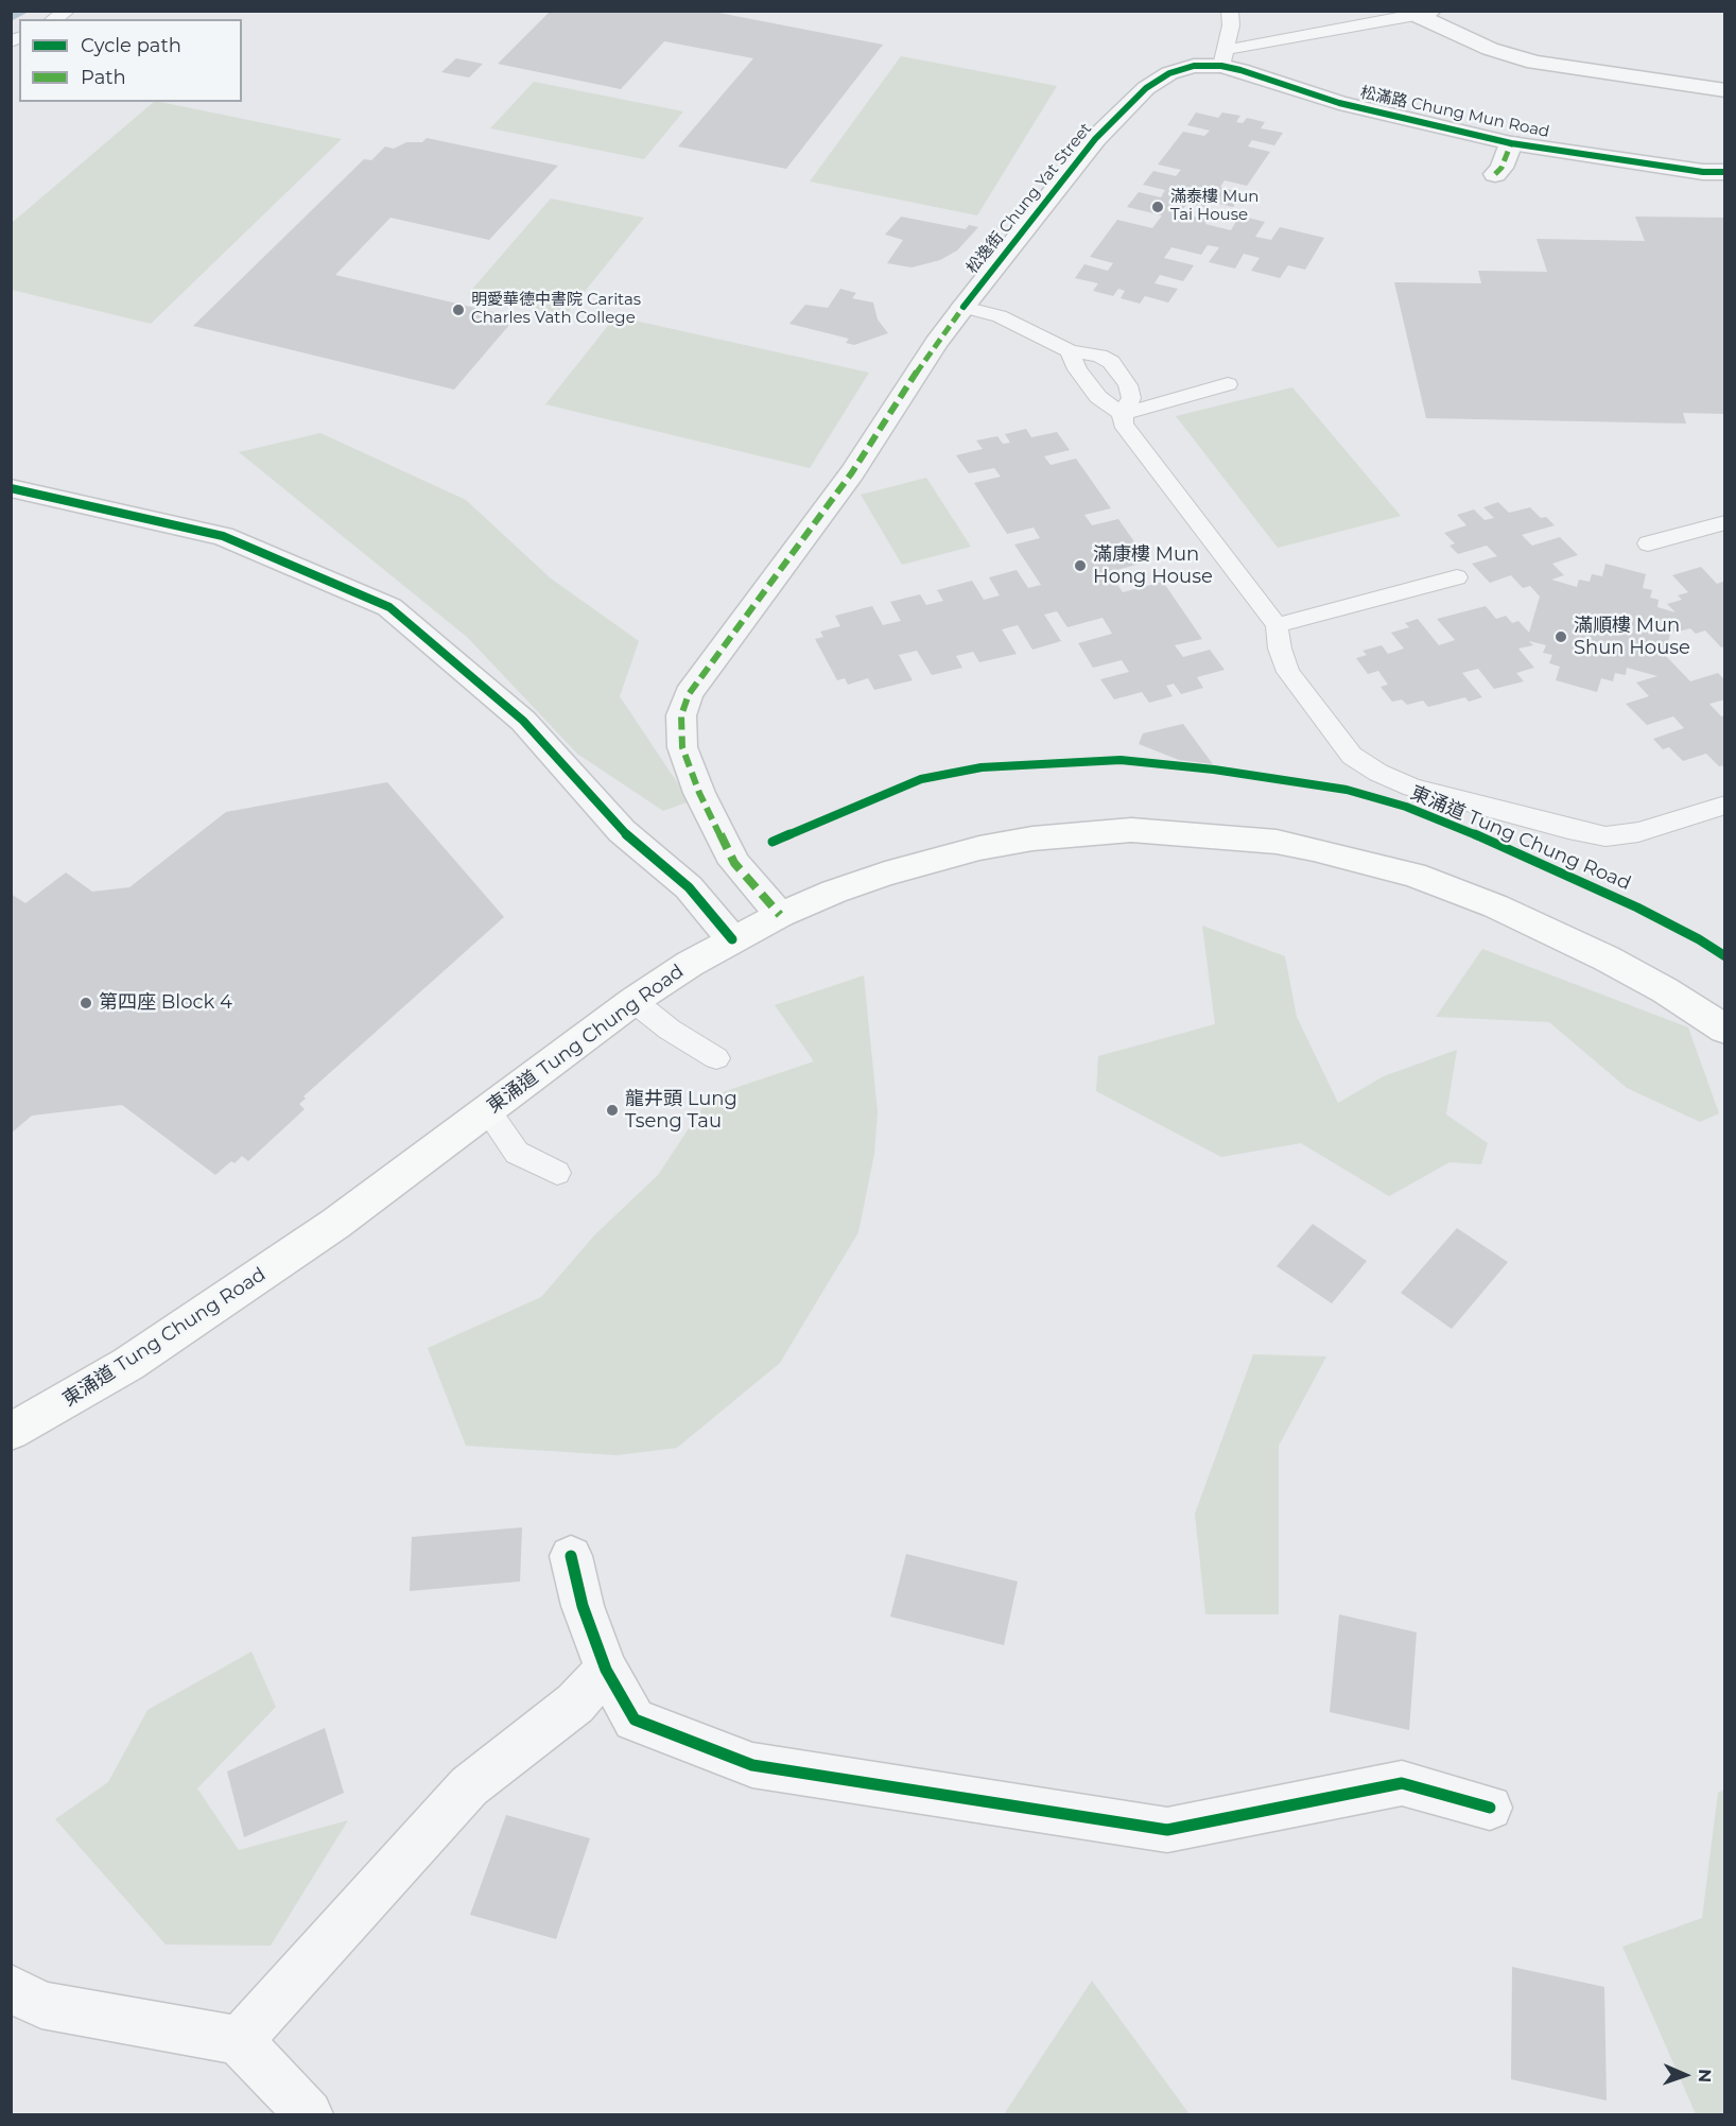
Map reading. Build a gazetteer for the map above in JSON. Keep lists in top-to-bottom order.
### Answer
{
  "streets": {
    "main road": ["東涌道 Tung Chung Road"],
    "street": ["松滿路 Chung Mun Road", "松逸街 Chung Yat Street"]
  },
  "crossings": [
    ["松滿路 Chung Mun Road", "松逸街 Chung Yat Street"],
    ["松逸街 Chung Yat Street", "東涌道 Tung Chung Road"]
  ],
  "places": [
    "滿泰樓 Mun Tai House",
    "明愛華德中書院 Caritas Charles Vath College",
    "滿康樓 Mun Hong House",
    "滿順樓 Mun Shun House",
    "第四座 Block 4",
    "龍井頭 Lung Tseng Tau"
  ],
  "legend": ["Cycle path", "Path"],
  "north": "right"
}
